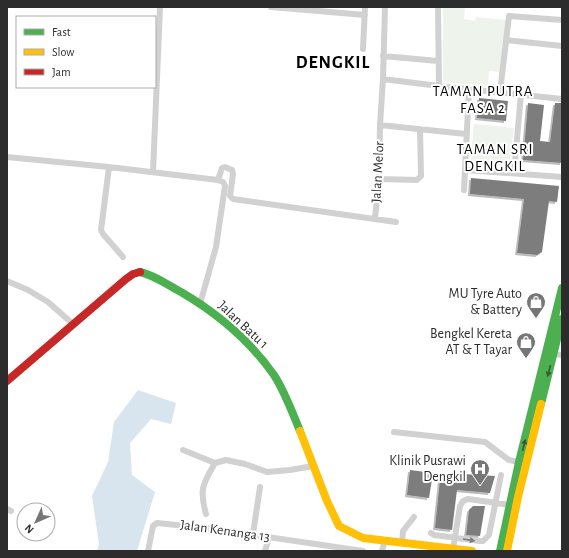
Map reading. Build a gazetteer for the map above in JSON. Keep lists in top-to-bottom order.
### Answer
{
  "streets": {
    "street": ["Jalan Melor", "Jalan Batu 1", "Jalan Kenanga 13"]
  },
  "districts": ["DENGKIL", "TAMAN PUTRA FASA 2", "TAMAN SRI DENGKIL"],
  "places": {
    "shop": ["MU Tyre Auto & Battery", "Bengkel Kereta AT & T Tayar"],
    "hospital": ["Klinik Pusrawi Dengkil"]
  },
  "legend": ["Fast", "Slow", "Jam"],
  "north": "bottom left"
}
